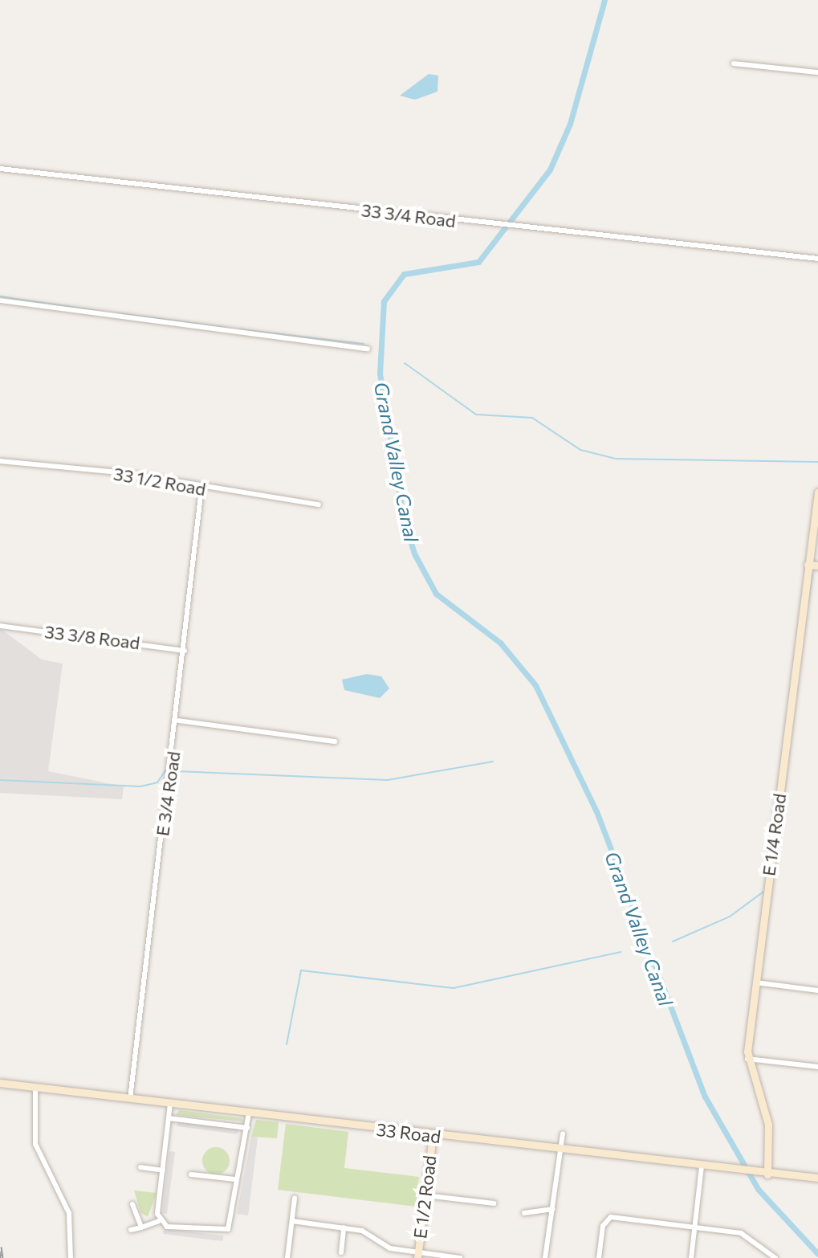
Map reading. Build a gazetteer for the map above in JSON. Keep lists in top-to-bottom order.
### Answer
{
  "streets": {
    "main road": ["E 1/4 Road", "33 Road", "E 1/2 Road"],
    "street": [
      "33 3/4 Road",
      "33 1/2 Road",
      "33 3/8 Road",
      "E 3/4 Road"
    ]
  },
  "crossings": [
    ["33 1/2 Road", "E 3/4 Road"],
    ["33 3/8 Road", "E 3/4 Road"],
    ["E 3/4 Road", "33 Road"],
    ["E 1/4 Road", "33 Road"],
    ["33 Road", "E 1/2 Road"]
  ],
  "water": ["Grand Valley Canal"]
}
